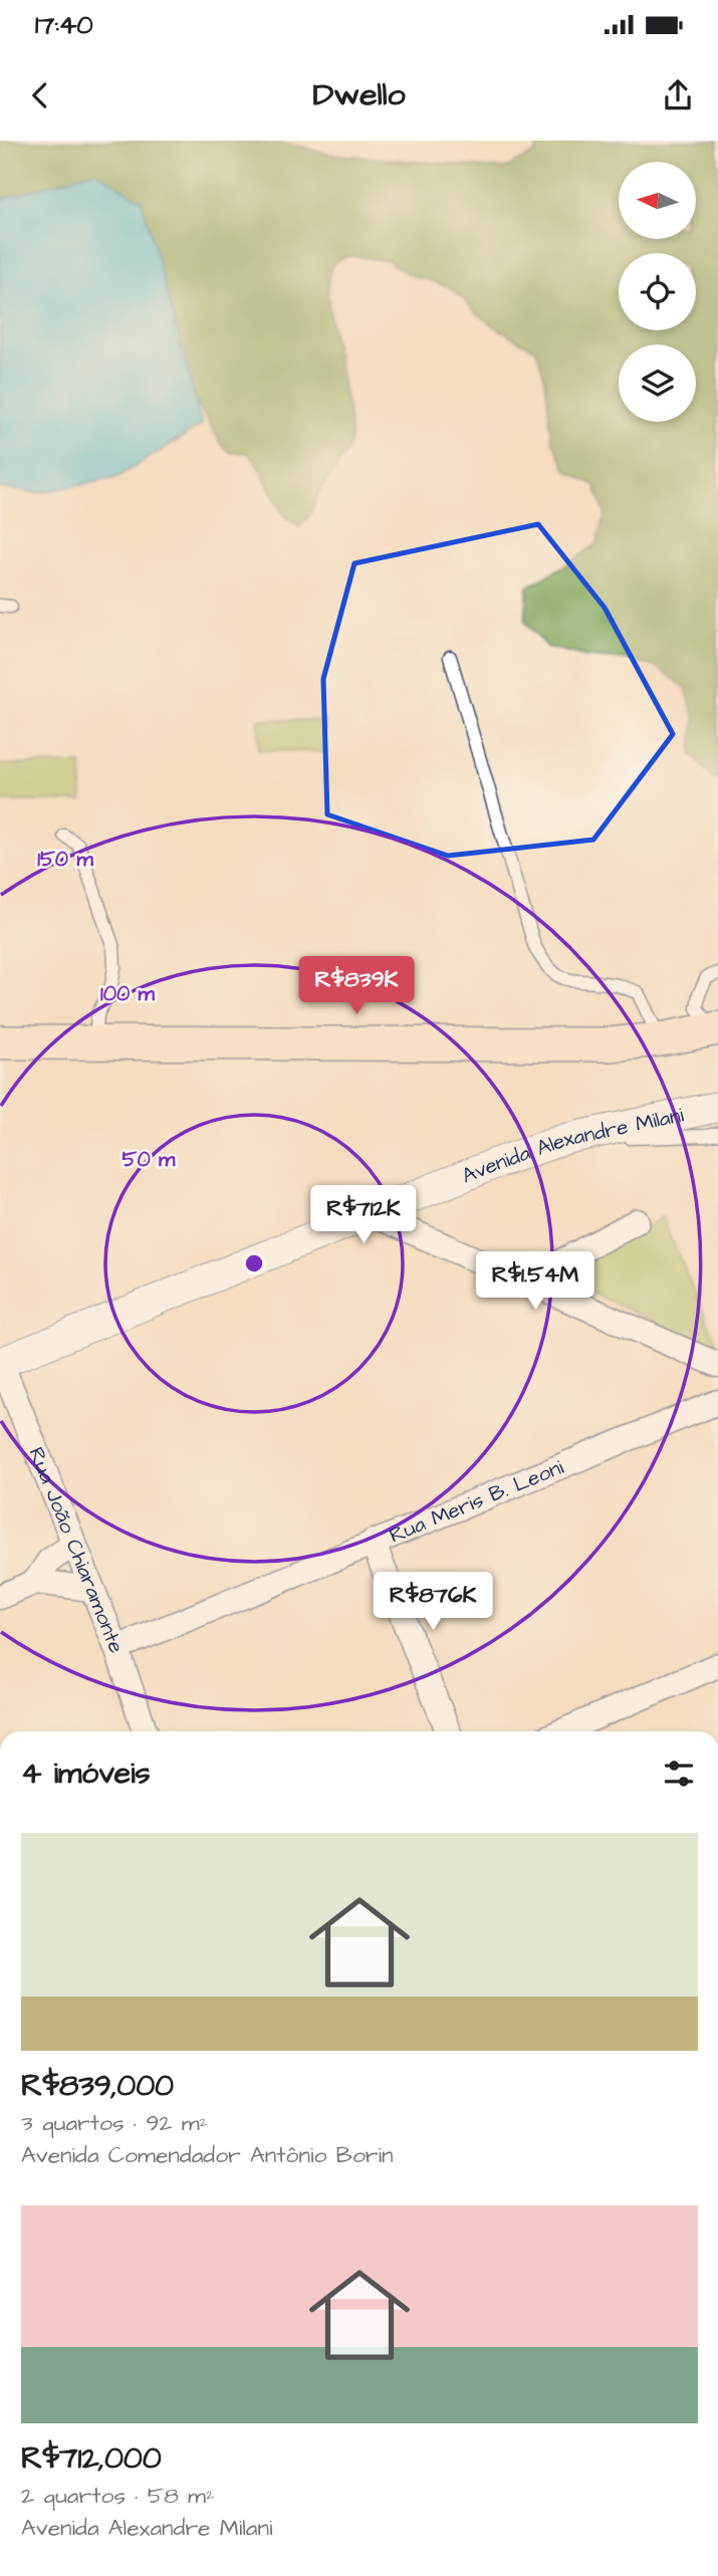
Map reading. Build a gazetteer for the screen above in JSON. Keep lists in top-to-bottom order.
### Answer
{
  "streets": {
    "street": ["Avenida Alexandre Milani", "Rua Meris B. Leoni", "Rua João Chiaramonte"]
  },
  "crossings": [
    ["Avenida Alexandre Milani", "Rua João Chiaramonte"],
    ["Rua Meris B. Leoni", "Rua João Chiaramonte"]
  ],
  "north": "left",
  "page": {
    "status": "17:40",
    "header": "Dwello",
    "price": [
      "R$839K",
      "R$712K",
      "R$1.54M",
      "R$876K"
    ],
    "heading": "4 imóveis",
    "list": [
      {
        "name": "R$839,000",
        "note": "3 quartos · 92 m² · Avenida Comendador Antônio Borin"
      },
      {
        "name": "R$712,000",
        "note": "2 quartos · 58 m² · Avenida Alexandre Milani"
      }
    ]
  },
  "rings": ["150 m", "100 m", "50 m"]
}
